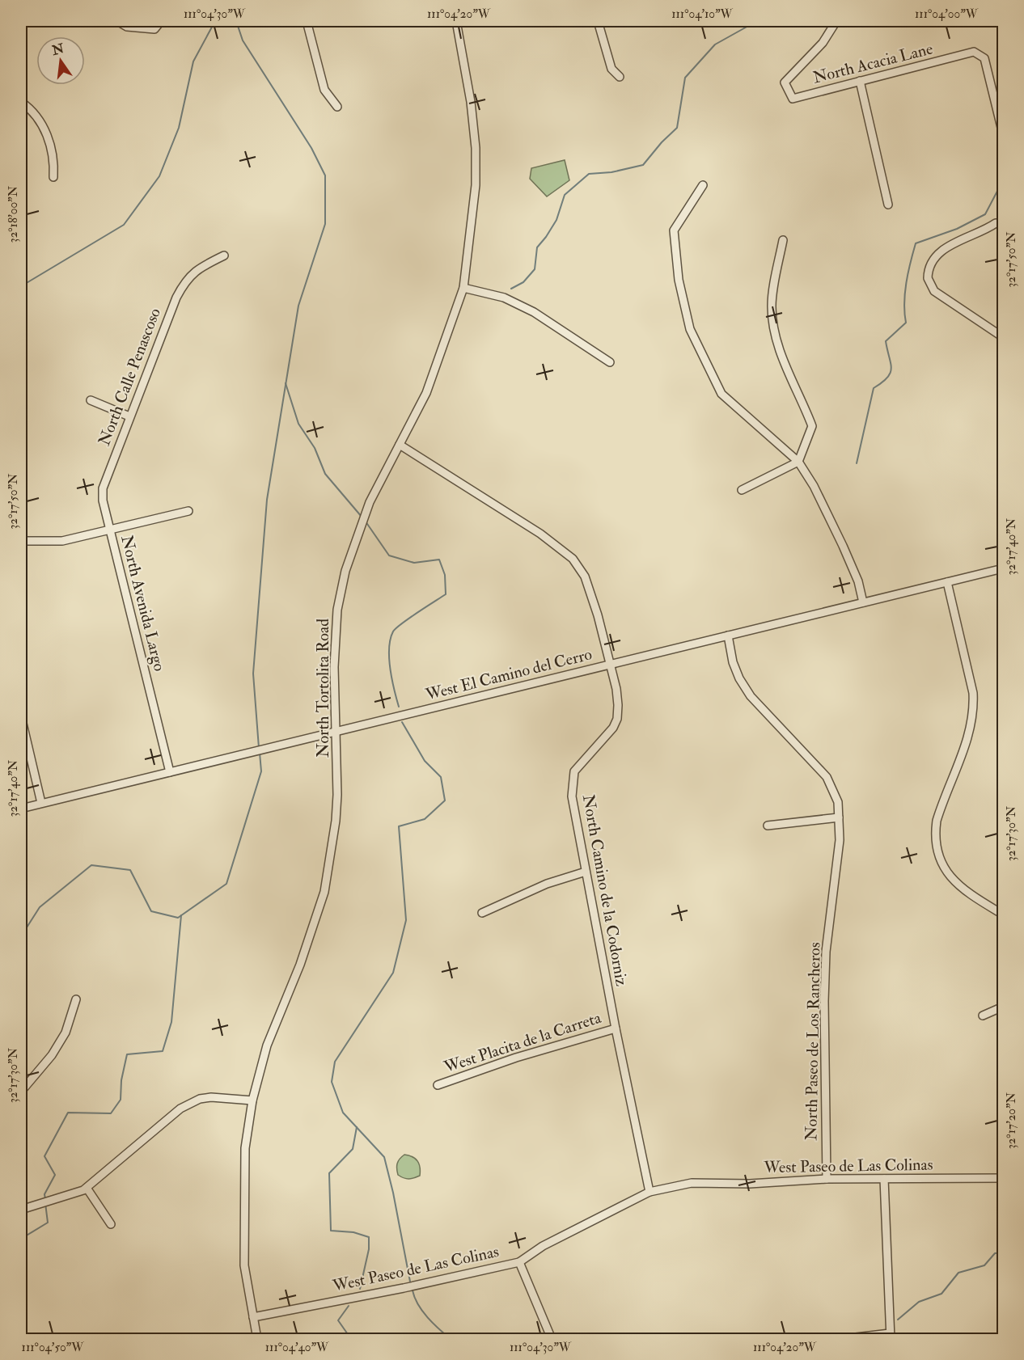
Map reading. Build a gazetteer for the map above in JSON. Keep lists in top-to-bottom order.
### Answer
{
  "streets": {
    "street": [
      "North Acacia Lane",
      "North Calle Penascoso",
      "North Avenida Largo",
      "West El Camino del Cerro",
      "North Tortolita Road",
      "North Camino de la Codorniz",
      "North Paseo de Los Rancheros",
      "West Placita de la Carreta",
      "West Paseo de Las Colinas"
    ]
  },
  "crossings": [
    ["North Calle Penascoso", "North Avenida Largo"],
    ["North Avenida Largo", "West El Camino del Cerro"],
    ["West El Camino del Cerro", "North Tortolita Road"],
    ["West El Camino del Cerro", "North Camino de la Codorniz"],
    ["West El Camino del Cerro", "North Paseo de Los Rancheros"],
    ["North Tortolita Road", "North Camino de la Codorniz"],
    ["North Tortolita Road", "West Paseo de Las Colinas"],
    ["North Camino de la Codorniz", "West Placita de la Carreta"],
    ["North Camino de la Codorniz", "West Paseo de Las Colinas"],
    ["North Paseo de Los Rancheros", "West Paseo de Las Colinas"]
  ],
  "north": "top",
  "coordinates": [
    "111°04'30\"W",
    "111°04'20\"W",
    "111°04'10\"W",
    "111°04'00\"W",
    "32°18'00\"N",
    "32°17'50\"N",
    "32°17'40\"N",
    "32°17'30\"N",
    "32°17'20\"N",
    "111°04'50\"W",
    "111°04'40\"W"
  ]
}
